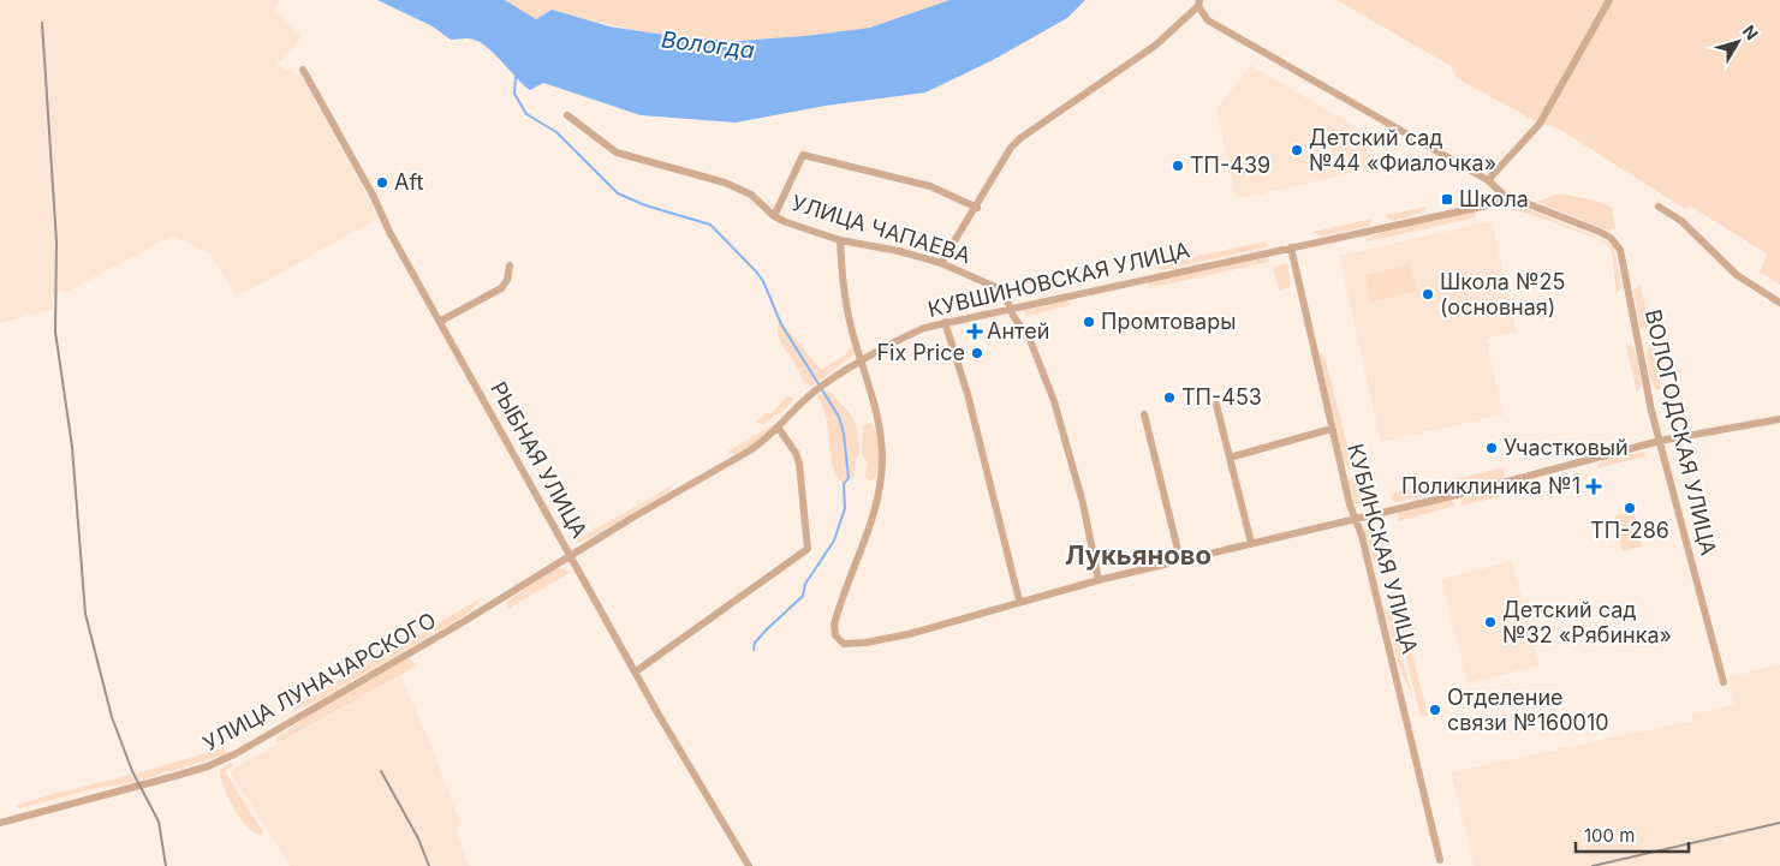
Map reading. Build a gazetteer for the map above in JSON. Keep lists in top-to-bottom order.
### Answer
{
  "streets": {
    "street": [
      "УЛИЦА ЧАПАЕВА",
      "КУВШИНОВСКАЯ УЛИЦА",
      "ВОЛОГОДСКАЯ УЛИЦА",
      "РЫБНАЯ УЛИЦА",
      "КУБИНСКАЯ УЛИЦА",
      "УЛИЦА ЛУНАЧАРСКОГО"
    ]
  },
  "crossings": [
    ["УЛИЦА ЧАПАЕВА", "КУВШИНОВСКАЯ УЛИЦА"],
    ["КУВШИНОВСКАЯ УЛИЦА", "ВОЛОГОДСКАЯ УЛИЦА"],
    ["КУВШИНОВСКАЯ УЛИЦА", "РЫБНАЯ УЛИЦА"],
    ["КУВШИНОВСКАЯ УЛИЦА", "КУБИНСКАЯ УЛИЦА"],
    ["КУВШИНОВСКАЯ УЛИЦА", "УЛИЦА ЛУНАЧАРСКОГО"],
    ["РЫБНАЯ УЛИЦА", "УЛИЦА ЛУНАЧАРСКОГО"]
  ],
  "districts": ["Лукьяново"],
  "water": ["Вологда"],
  "places": {
    "other": [
      "Детский сад №44 «Фиалочка»",
      "ТП-439",
      "Aft",
      "Школа №25 (основная)",
      "Промтовары",
      "Fix Price",
      "ТП-453",
      "Участковый",
      "ТП-286",
      "Детский сад №32 «Рябинка»",
      "Отделение связи №160010"
    ],
    "transit": ["Школа"],
    "health": ["Антей", "Поликлиника №1"]
  },
  "scale_bar": "100 m",
  "north": "top right"
}
